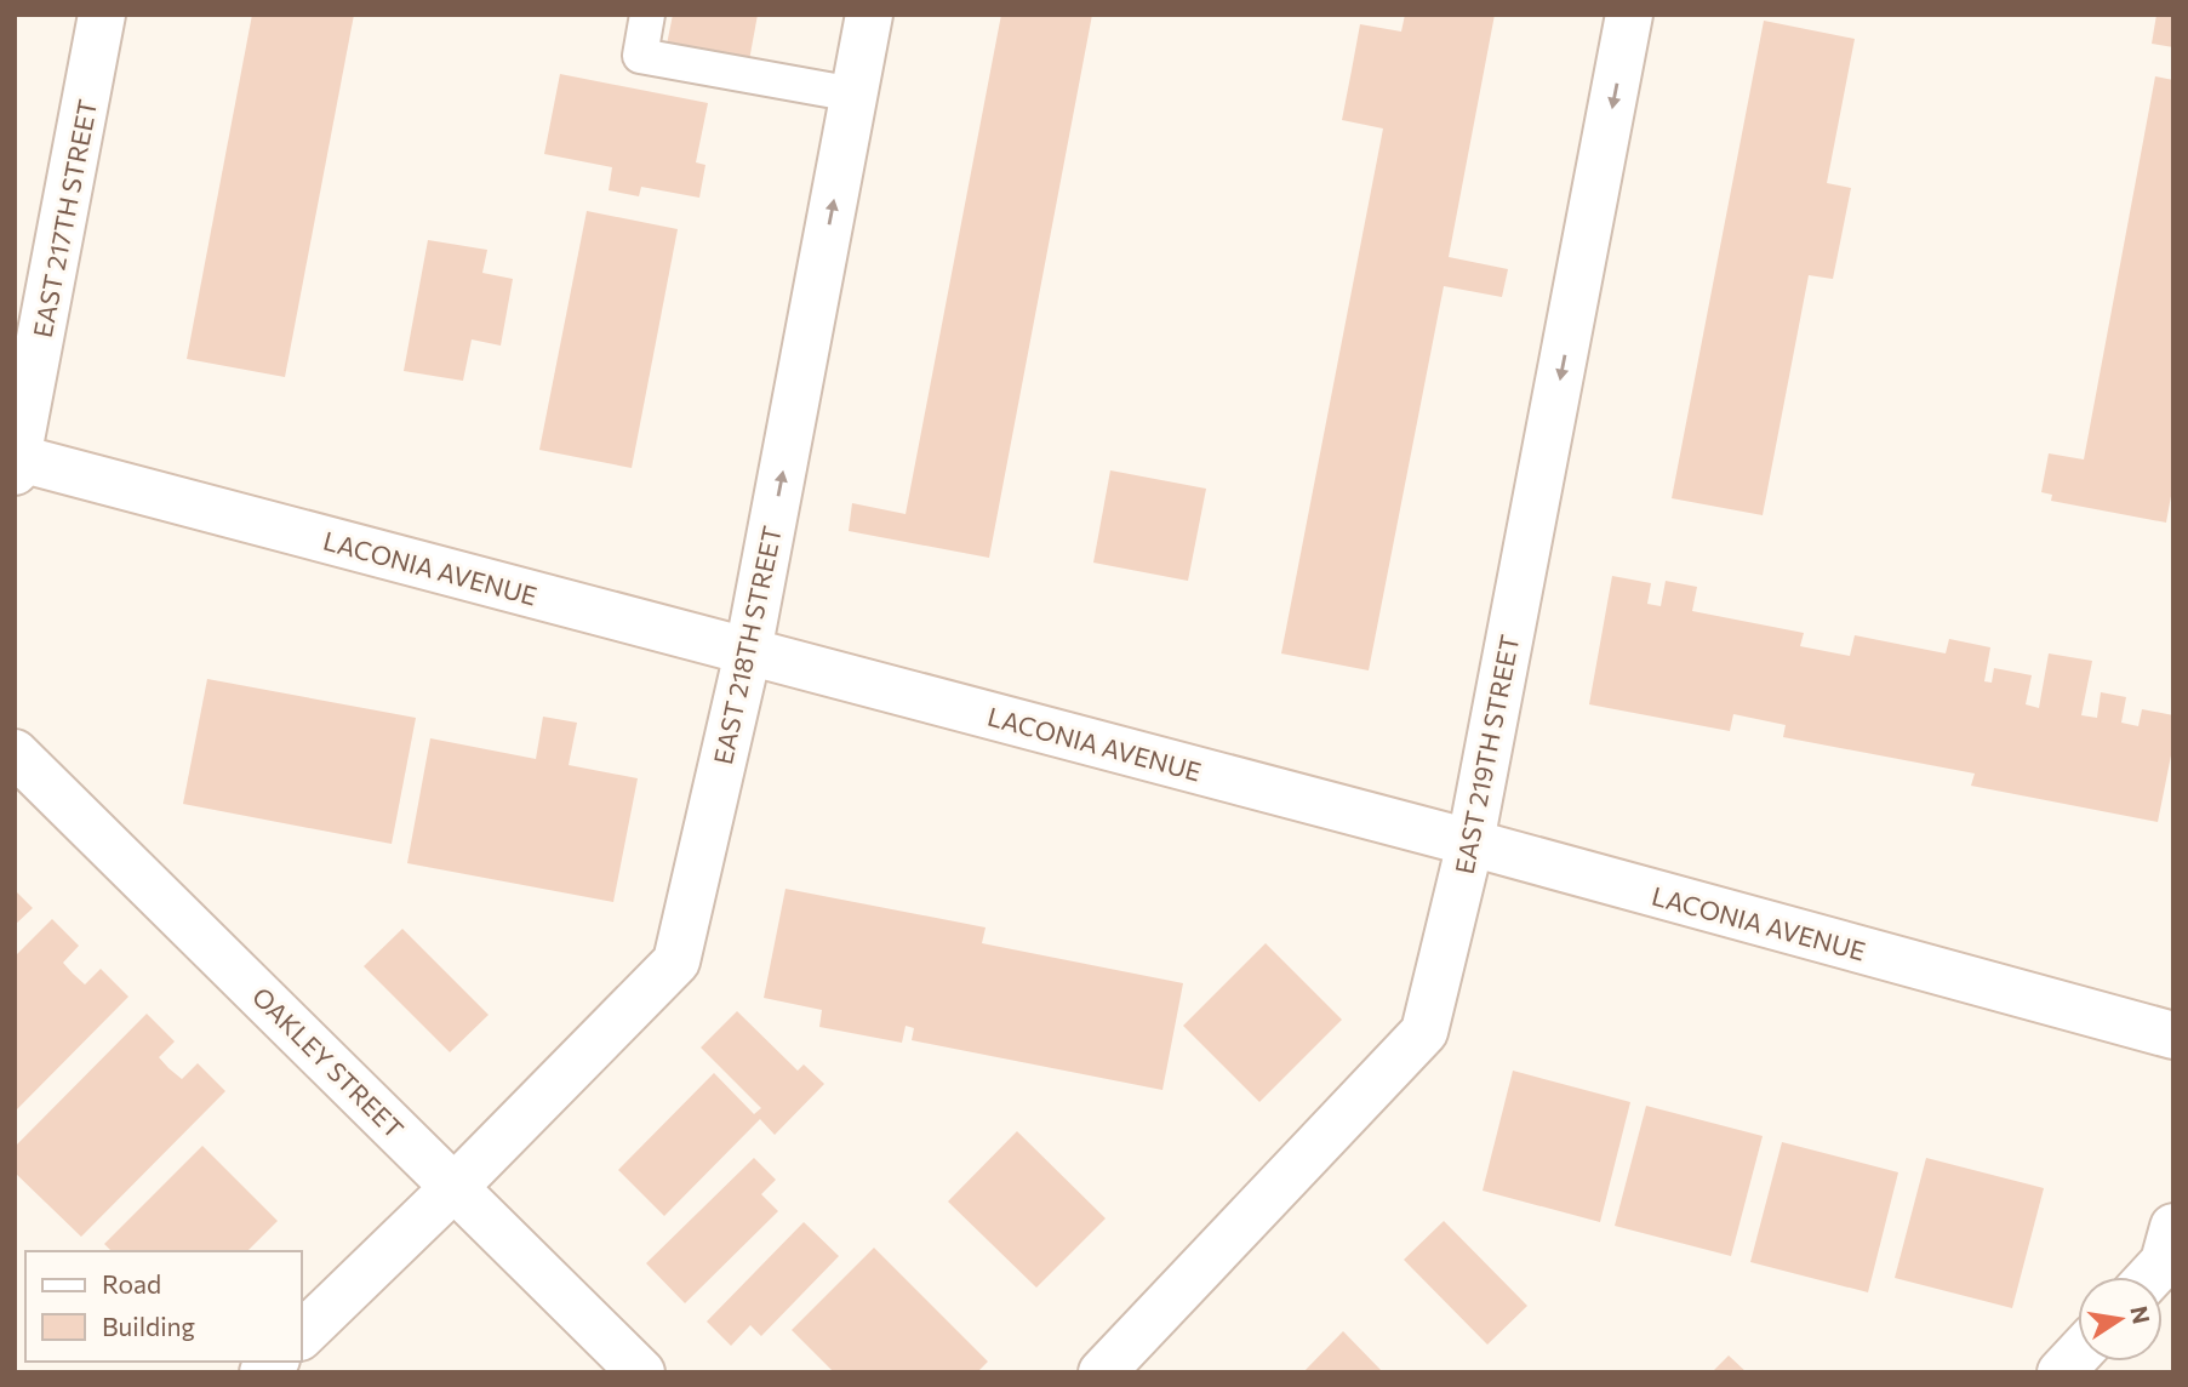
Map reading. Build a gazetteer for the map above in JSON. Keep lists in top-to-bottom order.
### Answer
{
  "streets": {
    "street": [
      "EAST 217TH STREET",
      "LACONIA AVENUE",
      "EAST 218TH STREET",
      "EAST 219TH STREET",
      "OAKLEY STREET"
    ]
  },
  "crossings": [
    ["EAST 217TH STREET", "LACONIA AVENUE"],
    ["LACONIA AVENUE", "EAST 218TH STREET"],
    ["LACONIA AVENUE", "EAST 219TH STREET"],
    ["EAST 218TH STREET", "OAKLEY STREET"]
  ],
  "one_way": ["EAST 218TH STREET", "EAST 219TH STREET"],
  "legend": ["Road", "Building"],
  "north": "right"
}
